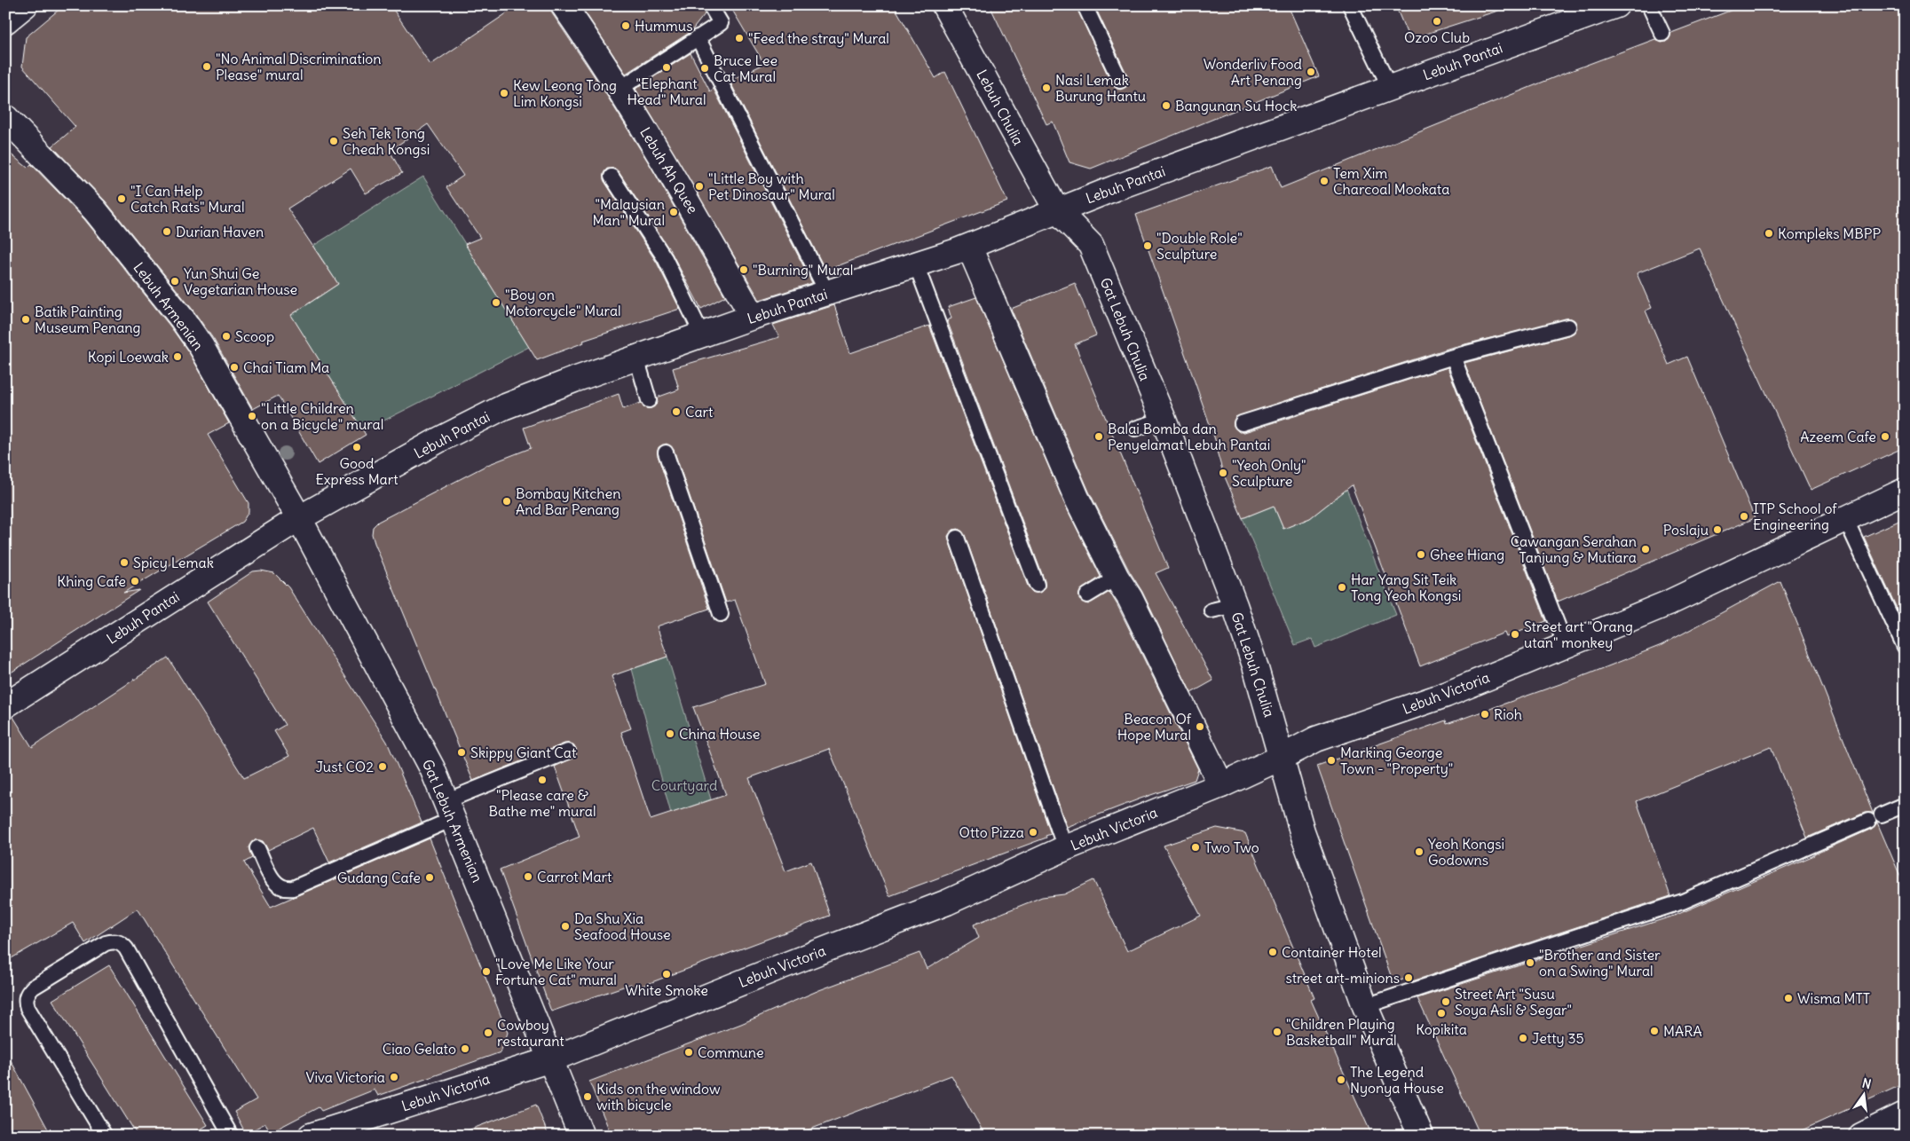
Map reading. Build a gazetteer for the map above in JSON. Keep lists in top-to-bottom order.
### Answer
{
  "streets": {
    "street": [
      "Lebuh Pantai",
      "Lebuh Chulia",
      "Lebuh Ah Quee",
      "Lebuh Armenian",
      "Gat Lebuh Chulia",
      "Lebuh Victoria",
      "Gat Lebuh Armenian"
    ]
  },
  "crossings": [
    ["Lebuh Pantai", "Lebuh Chulia"],
    ["Lebuh Pantai", "Lebuh Ah Quee"],
    ["Lebuh Pantai", "Lebuh Armenian"],
    ["Lebuh Pantai", "Gat Lebuh Chulia"],
    ["Lebuh Pantai", "Gat Lebuh Armenian"],
    ["Lebuh Chulia", "Gat Lebuh Chulia"],
    ["Lebuh Armenian", "Gat Lebuh Armenian"],
    ["Gat Lebuh Chulia", "Lebuh Victoria"],
    ["Lebuh Victoria", "Gat Lebuh Armenian"]
  ],
  "parks": ["Courtyard"],
  "places": [
    "Ozoo Club",
    "Hummus",
    "\"Feed the stray\" Mural",
    "\"No Animal Discrimination Please\" mural",
    "\"Elephant Head\" Mural",
    "Bruce Lee Cat Mural",
    "Wonderliv Food Art Penang",
    "Nasi Lemak Burung Hantu",
    "Kew Leong Tong Lim Kongsi",
    "Bangunan Su Hock",
    "Seh Tek Tong Cheah Kongsi",
    "Tem Xim Charcoal Mookata",
    "\"Little Boy with Pet Dinosaur\" Mural",
    "\"I Can Help Catch Rats\" Mural",
    "\"Malaysian Man\" Mural",
    "Durian Haven",
    "Kompleks MBPP",
    "\"Double Role\" Sculpture",
    "\"Burning\" Mural",
    "Yun Shui Ge Vegetarian House",
    "\"Boy on Motorcycle\" Mural",
    "Batik Painting Museum Penang",
    "Scoop",
    "Kopi Loewak",
    "Chai Tiam Ma",
    "Cart",
    "\"Little Children on a Bicycle\" mural",
    "Balai Bomba dan Penyelamat Lebuh Pantai",
    "Azeem Cafe",
    "Good Express Mart",
    "\"Yeoh Only\" Sculpture",
    "Bombay Kitchen And Bar Penang",
    "ITP School of Engineering",
    "Poslaju",
    "Cawangan Serahan Tanjung & Mutiara",
    "Ghee Hiang",
    "Spicy Lemak",
    "Khing Cafe",
    "Har Yang Sit Teik Tong Yeoh Kongsi",
    "Street art \"Orang utan\" monkey",
    "Rioh",
    "Beacon Of Hope Mural",
    "China House",
    "Skippy Giant Cat",
    "Marking George Town - \"Property\"",
    "Just CO2",
    "\"Please care & Bathe me\" mural",
    "Otto Pizza",
    "Two Two",
    "Yeoh Kongsi Godowns",
    "Carrot Mart",
    "Gudang Cafe",
    "Da Shu Xia Seafood House",
    "Container Hotel",
    "\"Brother and Sister on a Swing\" Mural",
    "\"Love Me Like Your Fortune Cat\" mural",
    "White Smoke",
    "street art-minions",
    "Wisma MTT",
    "Street Art \"Susu Soya Asli & Segar\"",
    "Kopikita",
    "MARA",
    "\"Children Playing Basketball\" Mural",
    "Cowboy restaurant",
    "Jetty 35",
    "Ciao Gelato",
    "Commune",
    "Viva Victoria",
    "The Legend Nyonya House",
    "Kids on the window with bicycle"
  ],
  "north": "top"
}
